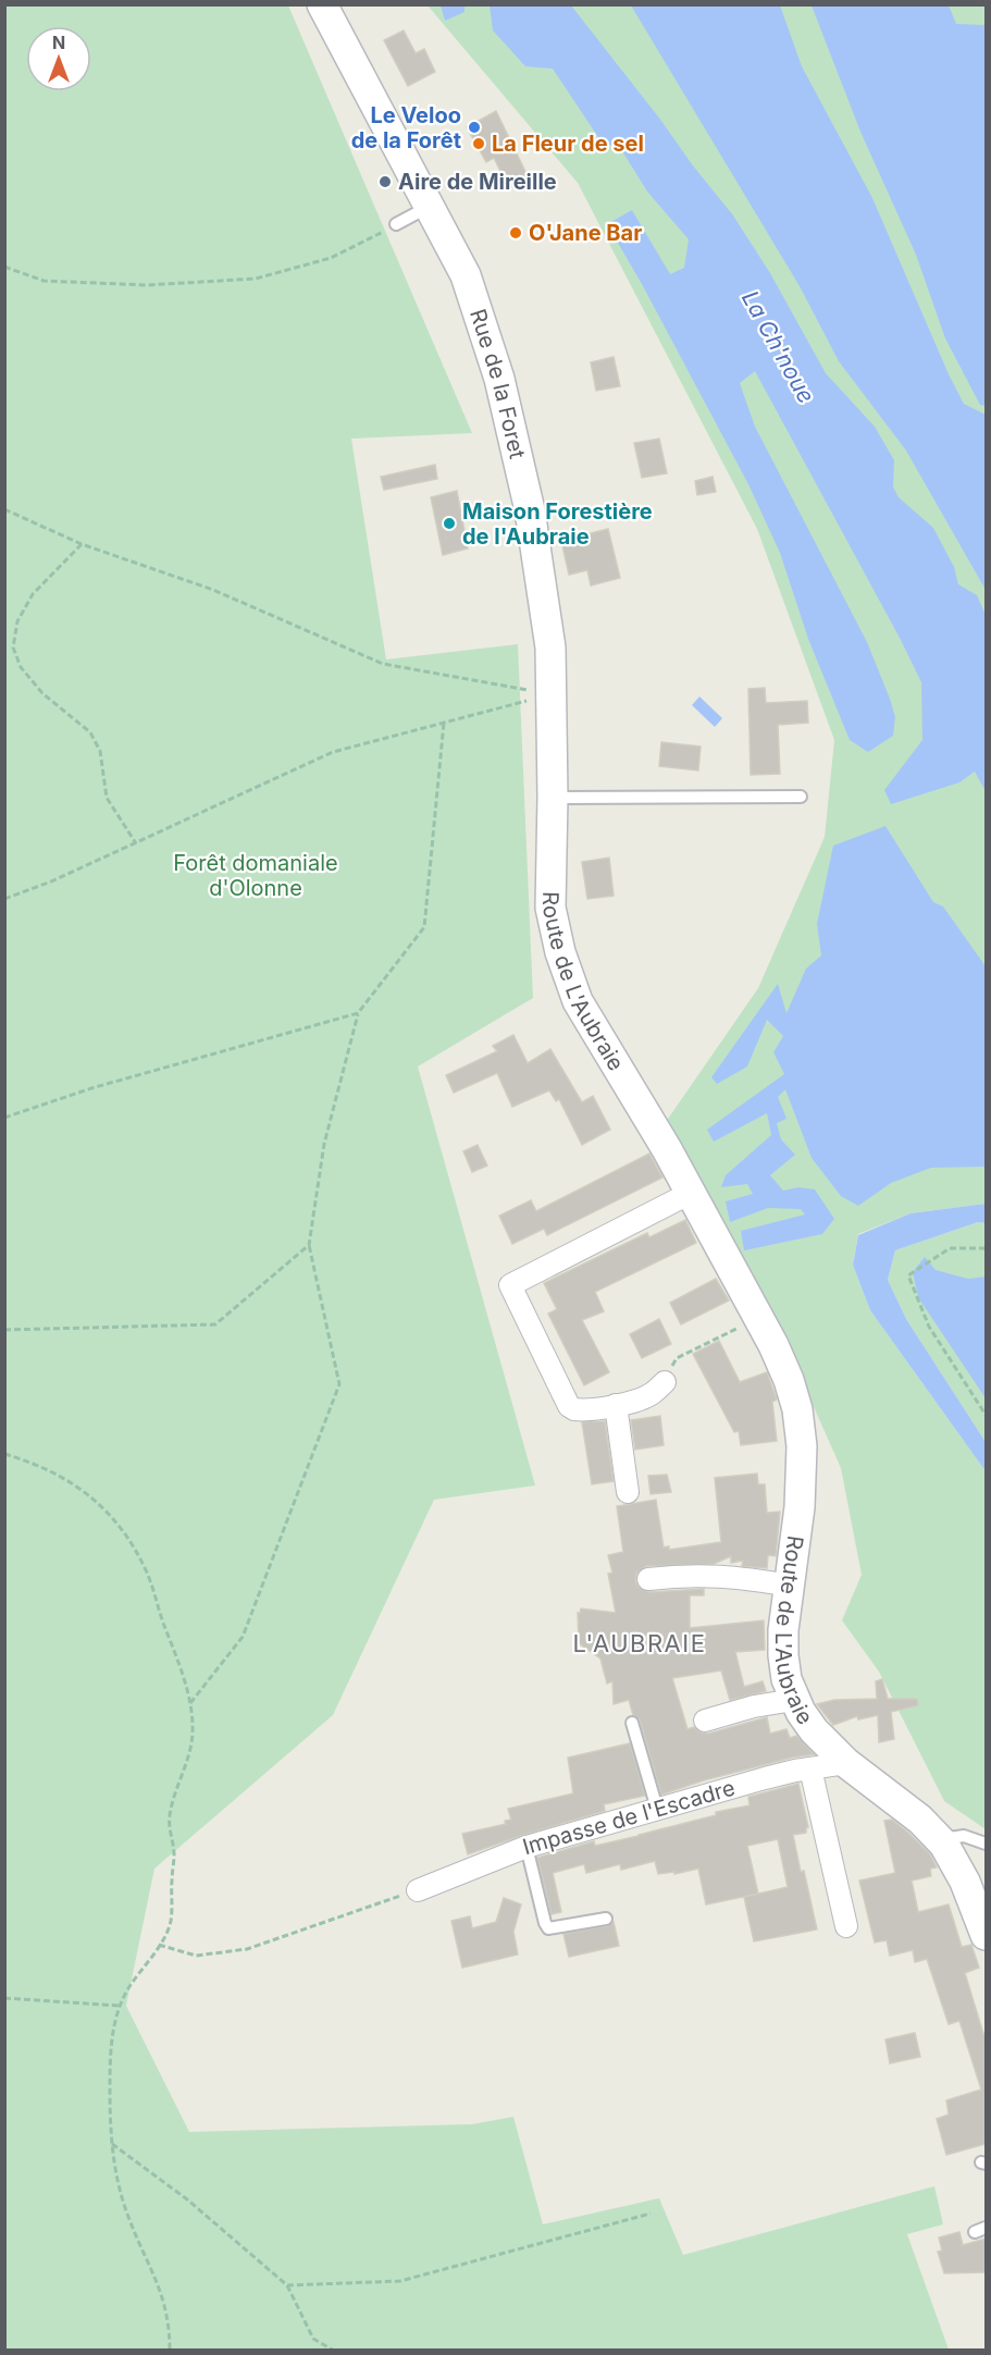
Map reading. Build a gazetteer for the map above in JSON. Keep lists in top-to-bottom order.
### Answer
{
  "streets": {
    "street": ["Rue de la Foret", "Route de L'Aubraie", "Impasse de l'Escadre"]
  },
  "crossings": [
    ["Rue de la Foret", "Route de L'Aubraie"],
    ["Route de L'Aubraie", "Impasse de l'Escadre"]
  ],
  "districts": ["L'AUBRAIE"],
  "water": ["La Ch'noue"],
  "parks": ["Forêt domaniale d'Olonne"],
  "places": [
    "Le Veloo de la Forêt",
    "La Fleur de sel",
    "Aire de Mireille",
    "O'Jane Bar",
    "Maison Forestière de l'Aubraie"
  ],
  "north": "top"
}
